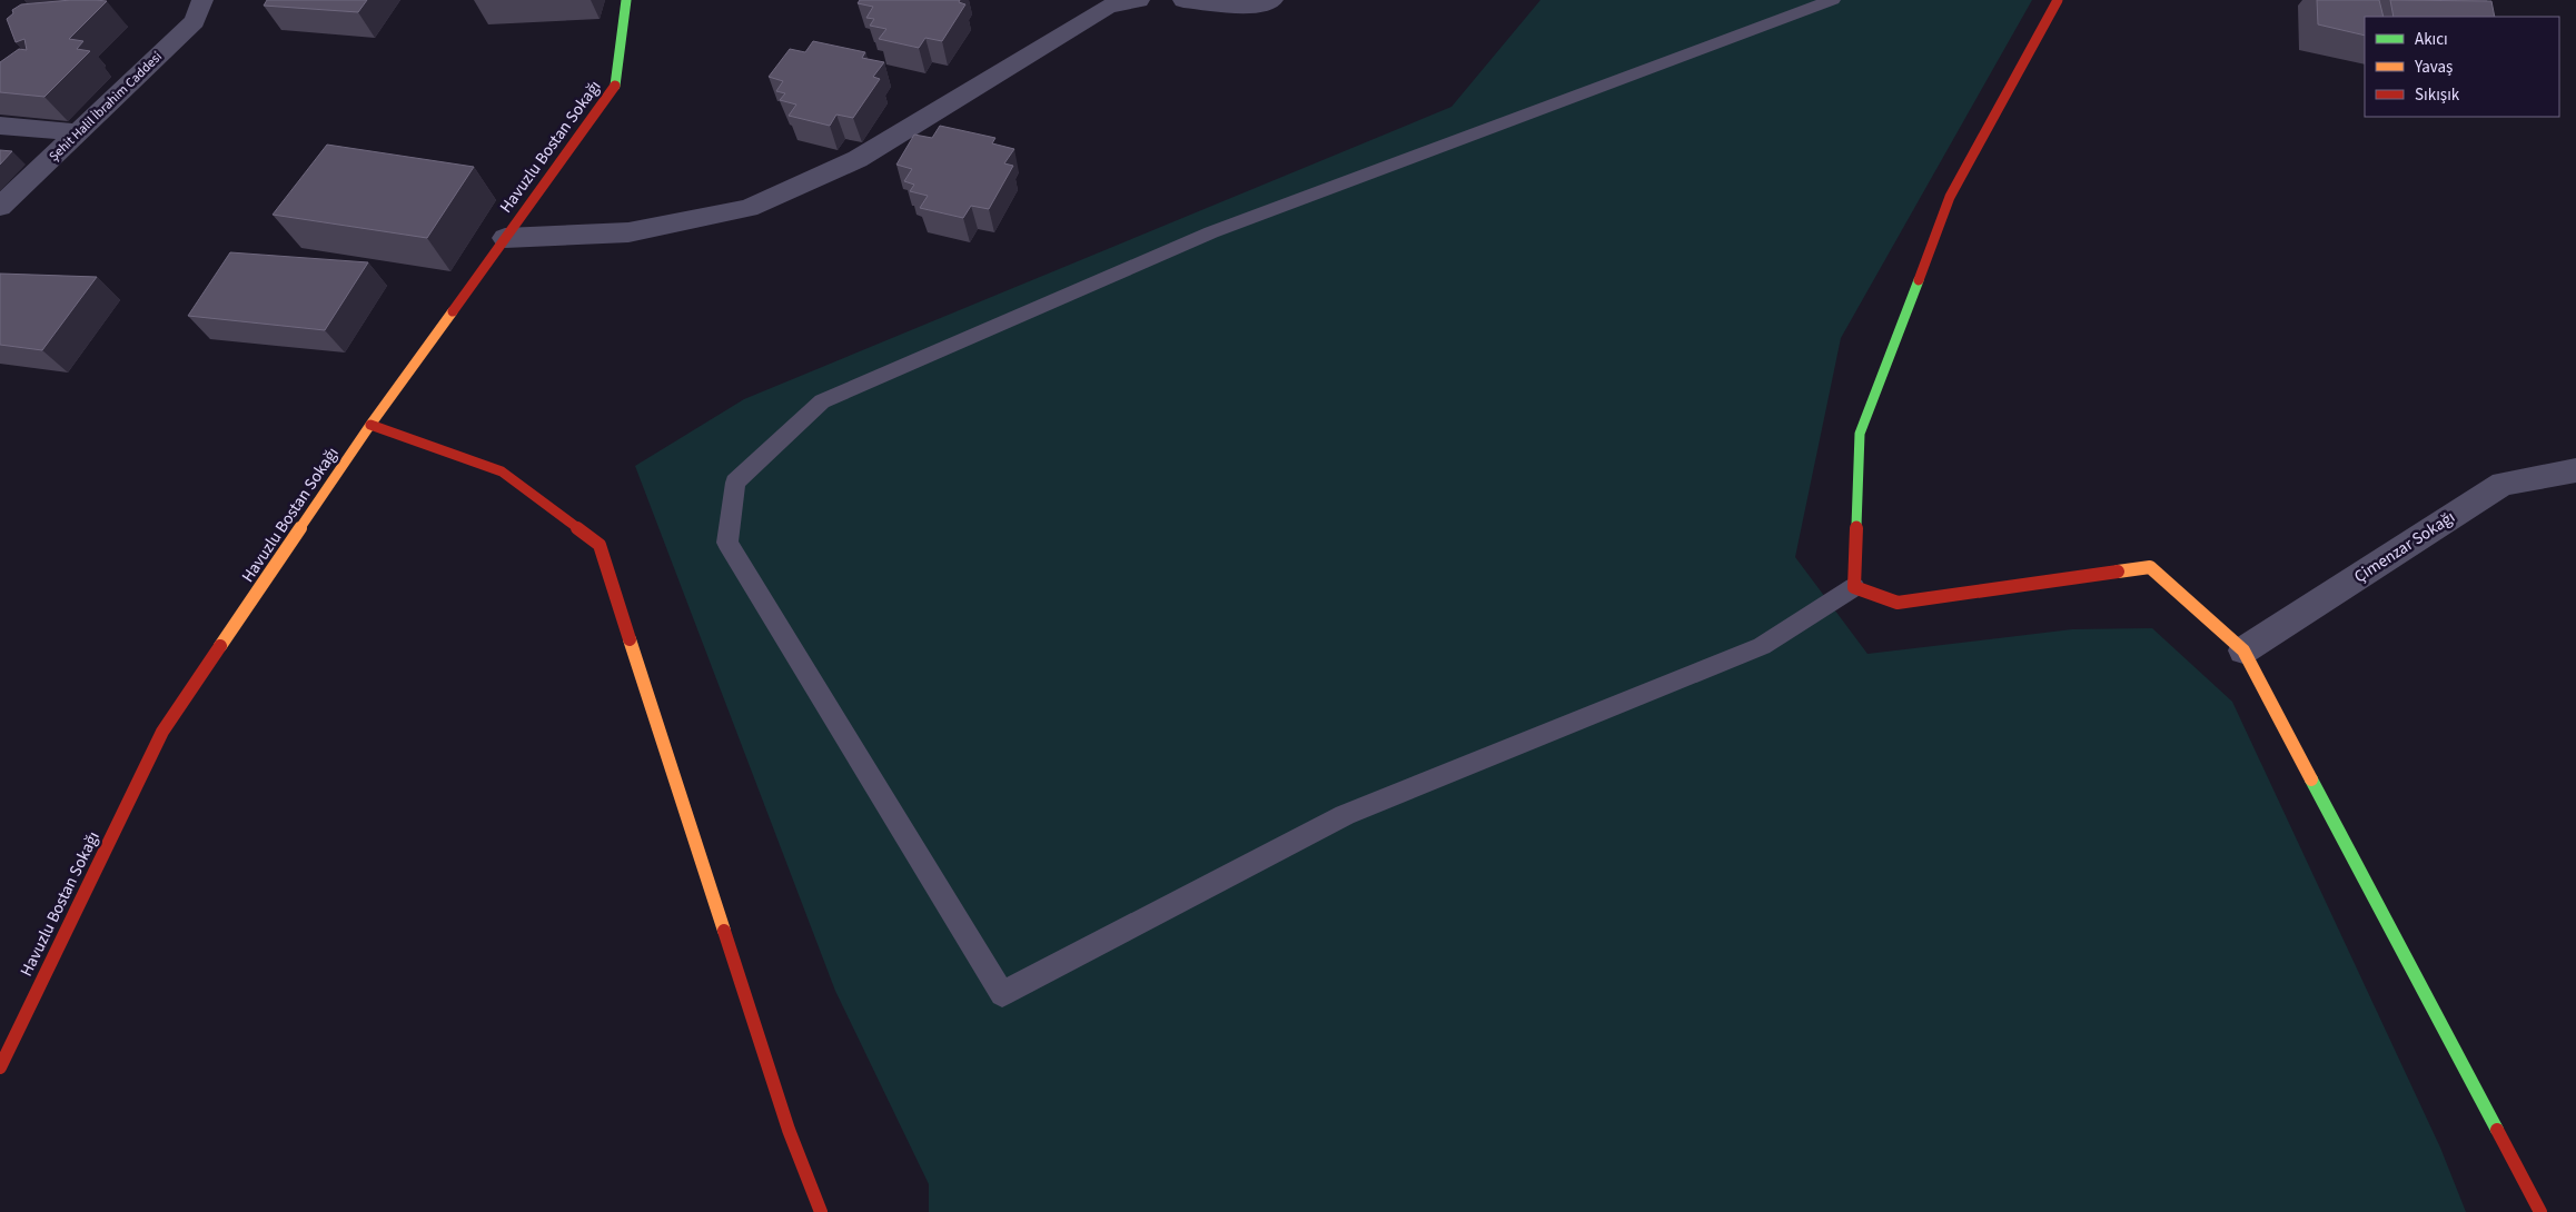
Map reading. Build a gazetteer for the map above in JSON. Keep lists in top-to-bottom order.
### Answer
{
  "streets": {
    "street": ["Şehit Halil İbrahim Caddesi", "Havuzlu Bostan Sokağı", "Çimenzar Sokağı"]
  },
  "legend": ["Akıcı", "Yavaş", "Sıkışık"]
}
